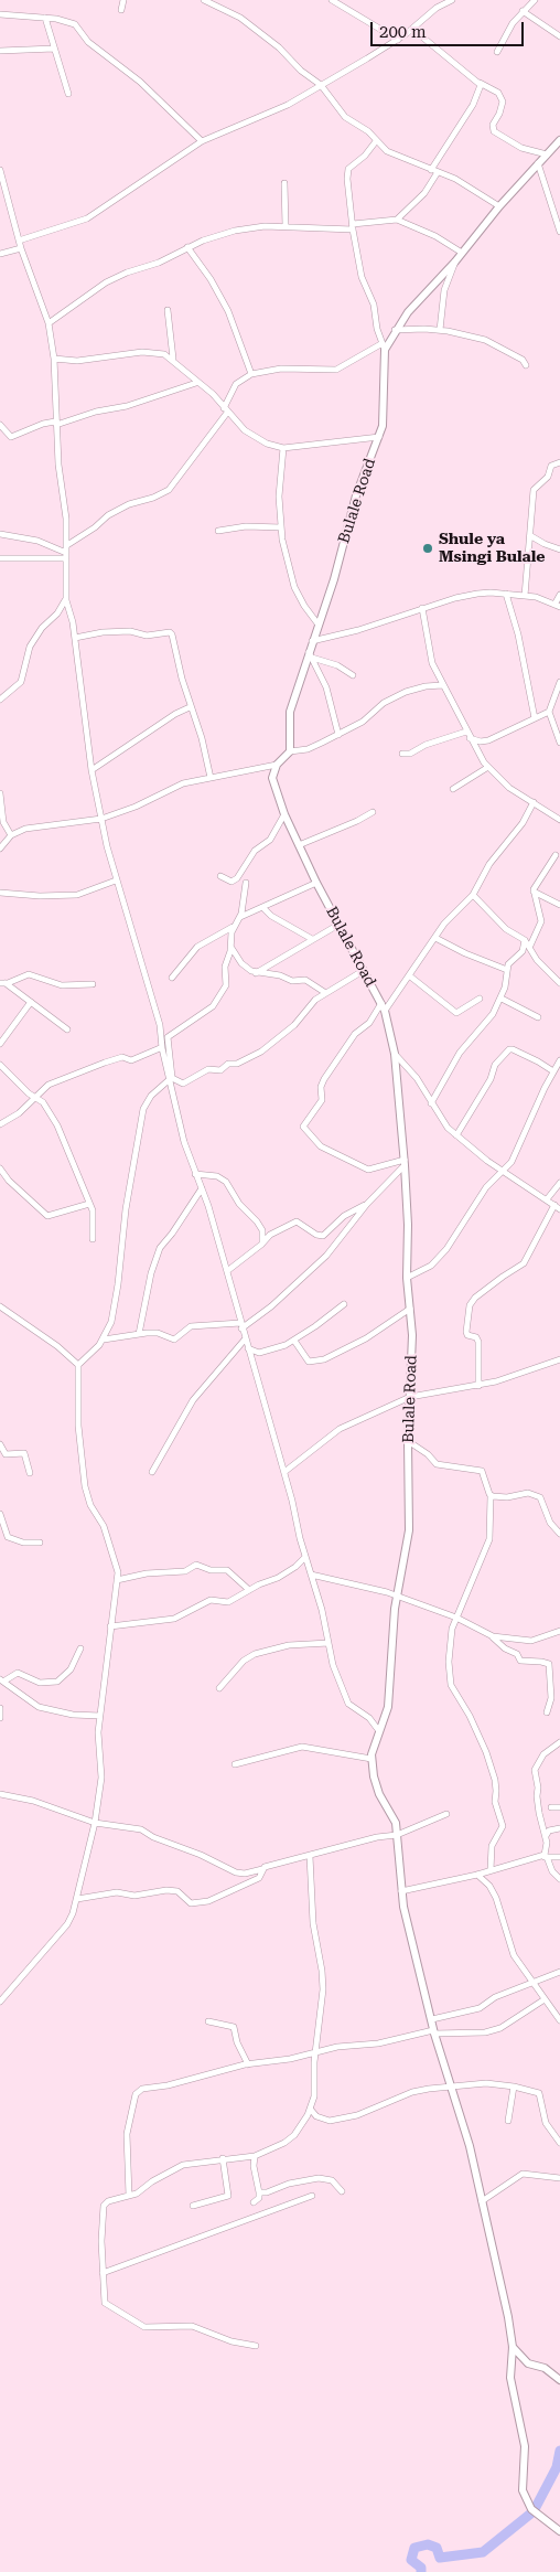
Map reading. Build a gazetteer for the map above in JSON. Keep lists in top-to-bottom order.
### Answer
{
  "streets": {
    "street": ["Bulale Road"]
  },
  "places": ["Shule ya Msingi Bulale"],
  "scale_bar": "200 m"
}
